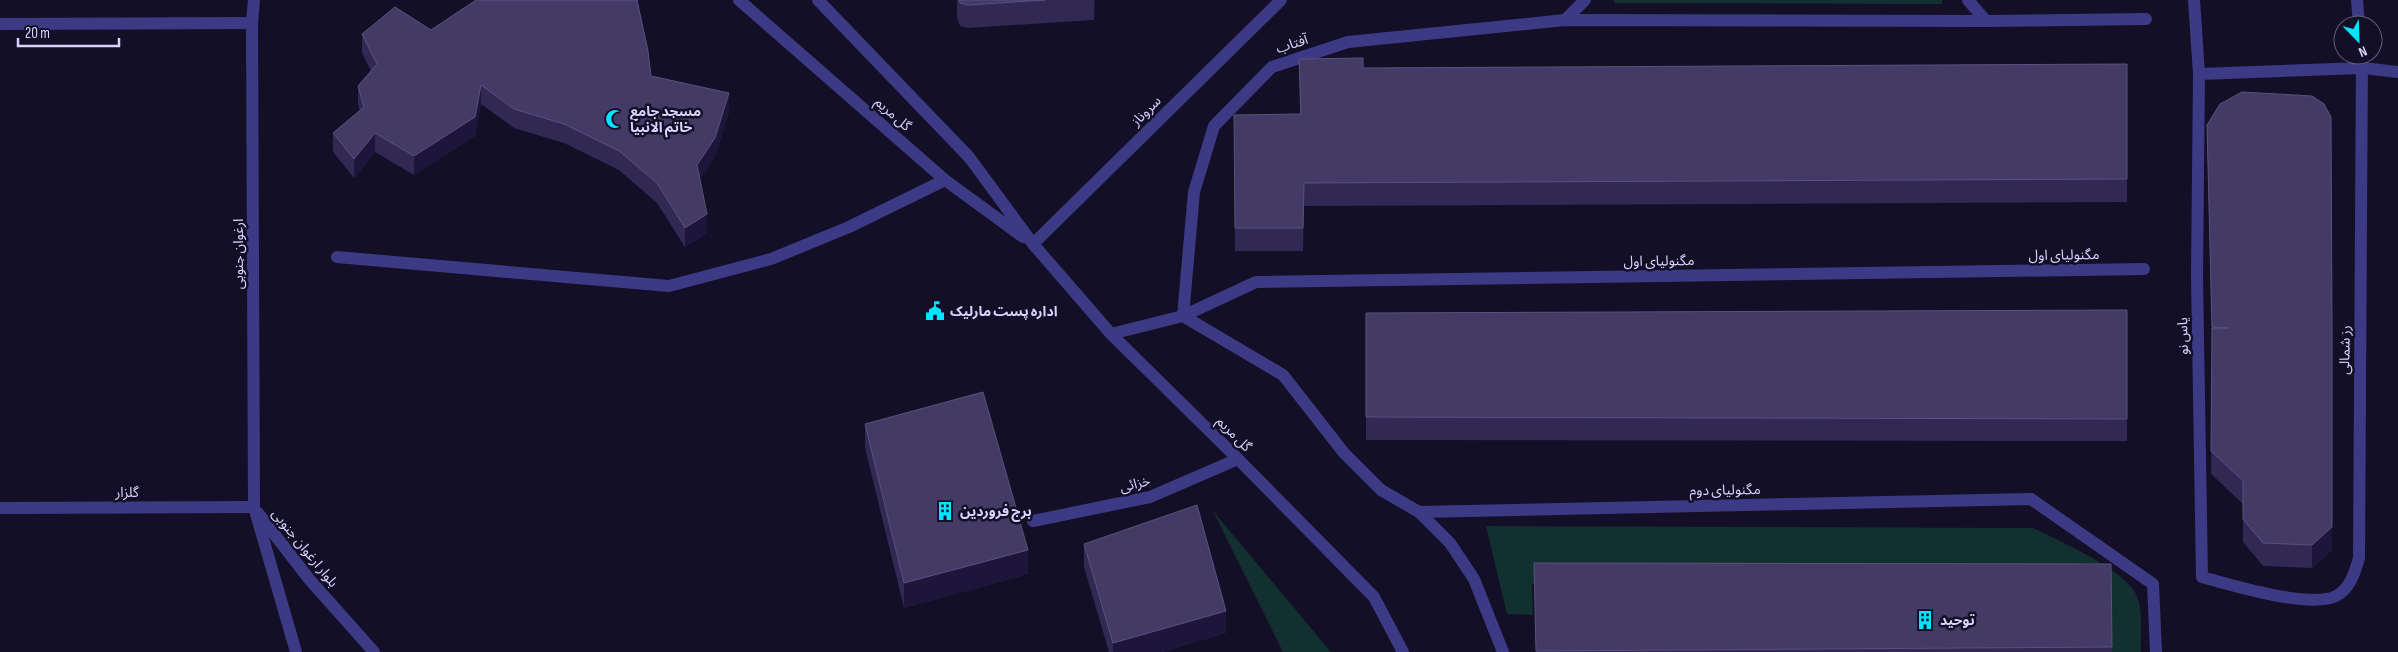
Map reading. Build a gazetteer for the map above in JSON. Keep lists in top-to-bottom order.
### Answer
{
  "streets": {
    "street": [
      "آفتاب",
      "سروناز",
      "گل مریم",
      "ارغوان جنوبی",
      "مگنولیای اول",
      "یاس نو",
      "رز شمالی",
      "خزائی",
      "مگنولیای دوم",
      "گلزار",
      "بلوار ارغوان جنوبی"
    ]
  },
  "crossings": [
    ["آفتاب", "مگنولیای اول"],
    ["سروناز", "گل مریم"],
    ["گل مریم", "مگنولیای اول"],
    ["گل مریم", "خزائی"],
    ["ارغوان جنوبی", "گلزار"],
    ["ارغوان جنوبی", "بلوار ارغوان جنوبی"],
    ["یاس نو", "رز شمالی"],
    ["گلزار", "بلوار ارغوان جنوبی"]
  ],
  "places": {
    "mosque": ["مسجد جامع خاتم الانبیا"],
    "public building": ["اداره پست مارلیک"],
    "building": ["برج فروردین", "توحید"]
  },
  "scale_bar": "20 m",
  "north": "bottom right"
}
